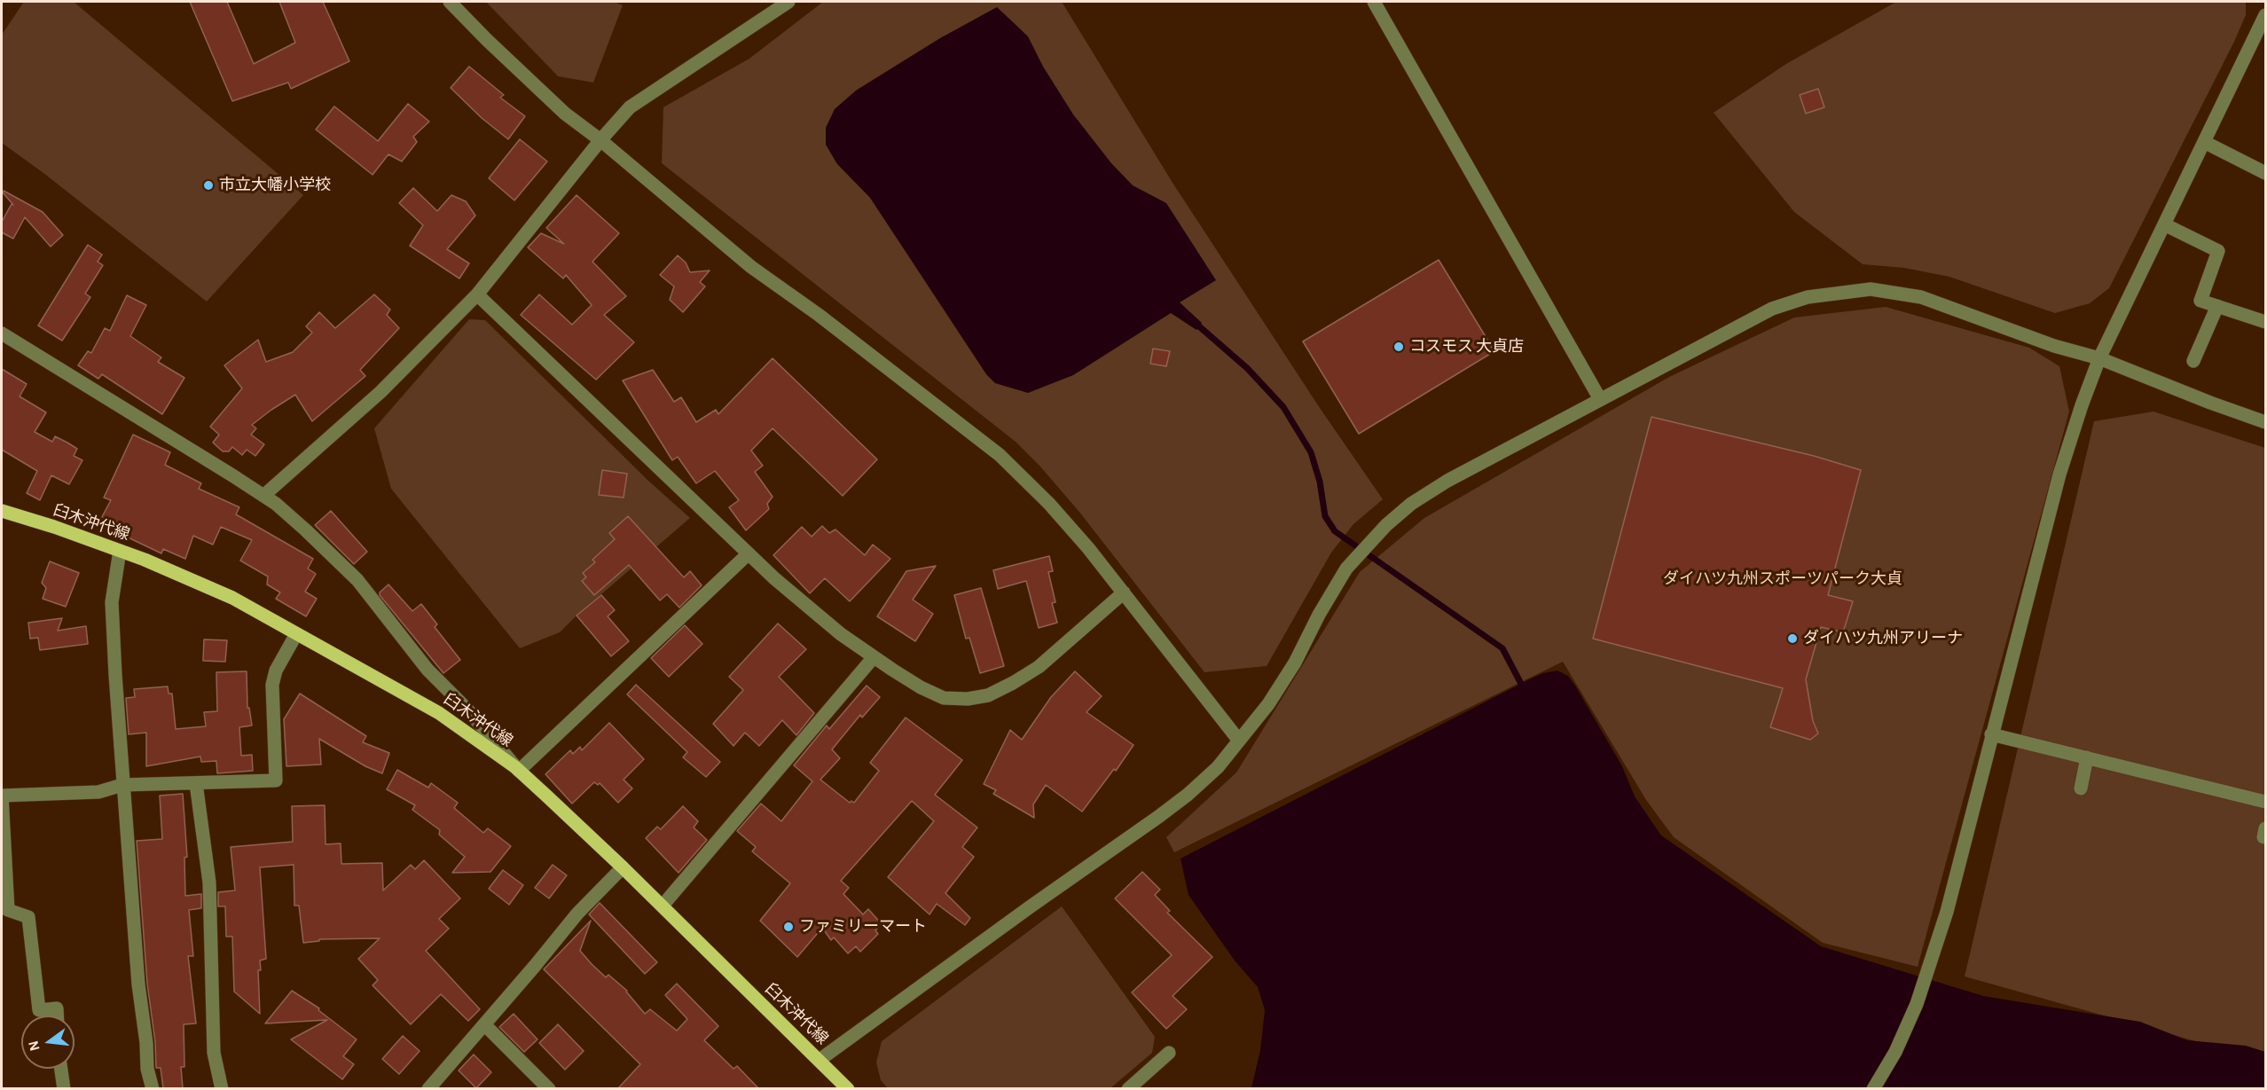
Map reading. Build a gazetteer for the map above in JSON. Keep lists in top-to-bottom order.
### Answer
{
  "streets": {
    "main road": ["臼木沖代線"]
  },
  "parks": ["ダイハツ九州スポーツパーク大貞"],
  "places": [
    "市立大幡小学校",
    "コスモス 大貞店",
    "ダイハツ九州アリーナ",
    "ファミリーマート"
  ],
  "north": "left"
}
